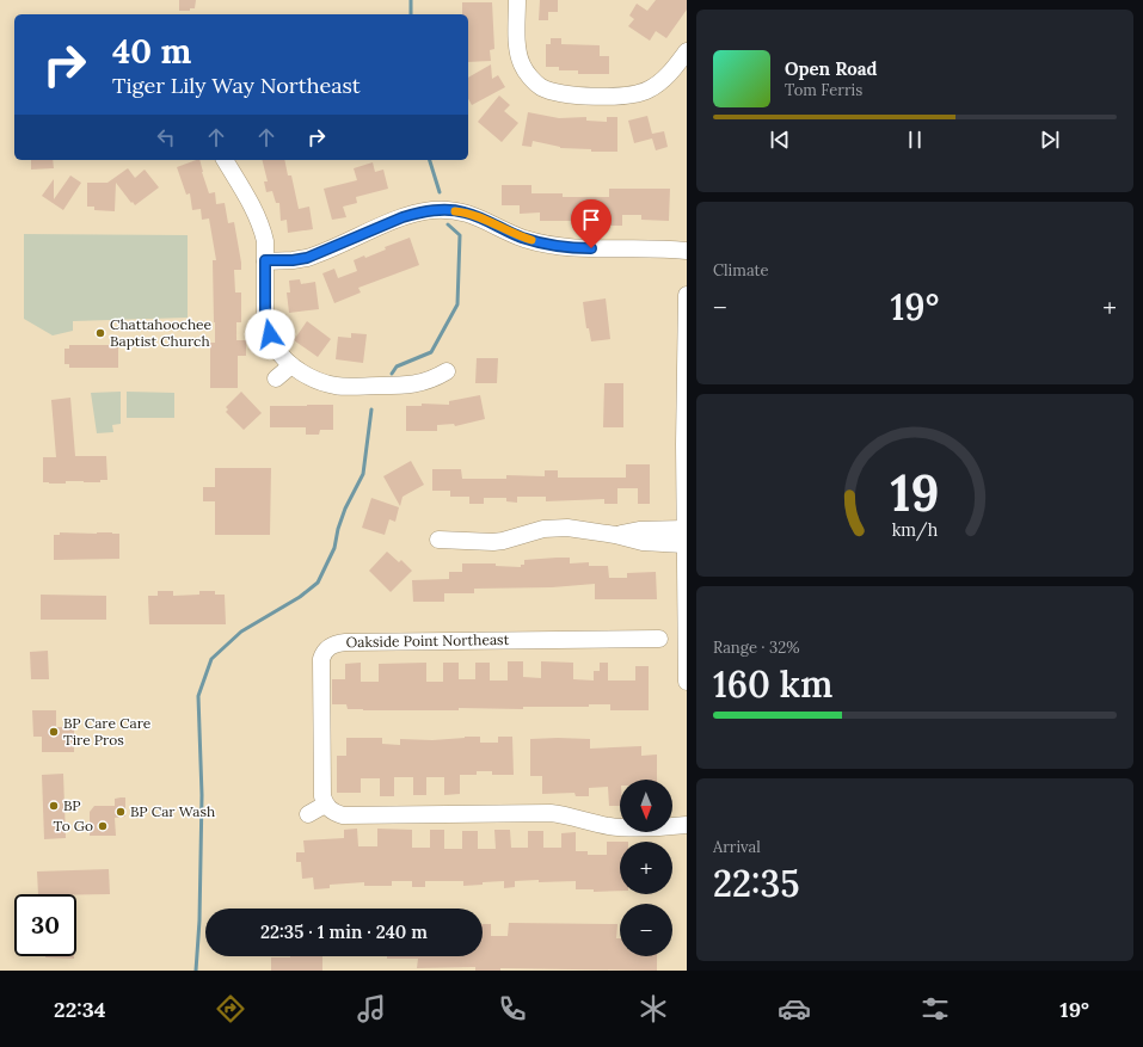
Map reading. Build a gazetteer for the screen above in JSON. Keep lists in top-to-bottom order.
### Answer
{
  "streets": {
    "street": ["Oakside Point Northeast"]
  },
  "places": [
    "Chattahoochee Baptist Church",
    "BP Care Care Tire Pros",
    "BP",
    "BP Car Wash",
    "To Go"
  ],
  "north": "bottom",
  "page": {
    "turn": ["40 m", "Tiger Lily Way Northeast"],
    "song": ["Open Road", "Tom Ferris"],
    "tile": [
      "Climate",
      ["Range · 32%", "160 km"],
      ["Arrival", "22:35"]
    ],
    "heat": ["−", "19°", "+"],
    "map_buttons": ["+", "−"],
    "limit": "30",
    "trip": "22:35 · 1 min · 240 m",
    "tabs": ["22:34", "19°"],
    "gauge": ["19", "km/h"]
  }
}
